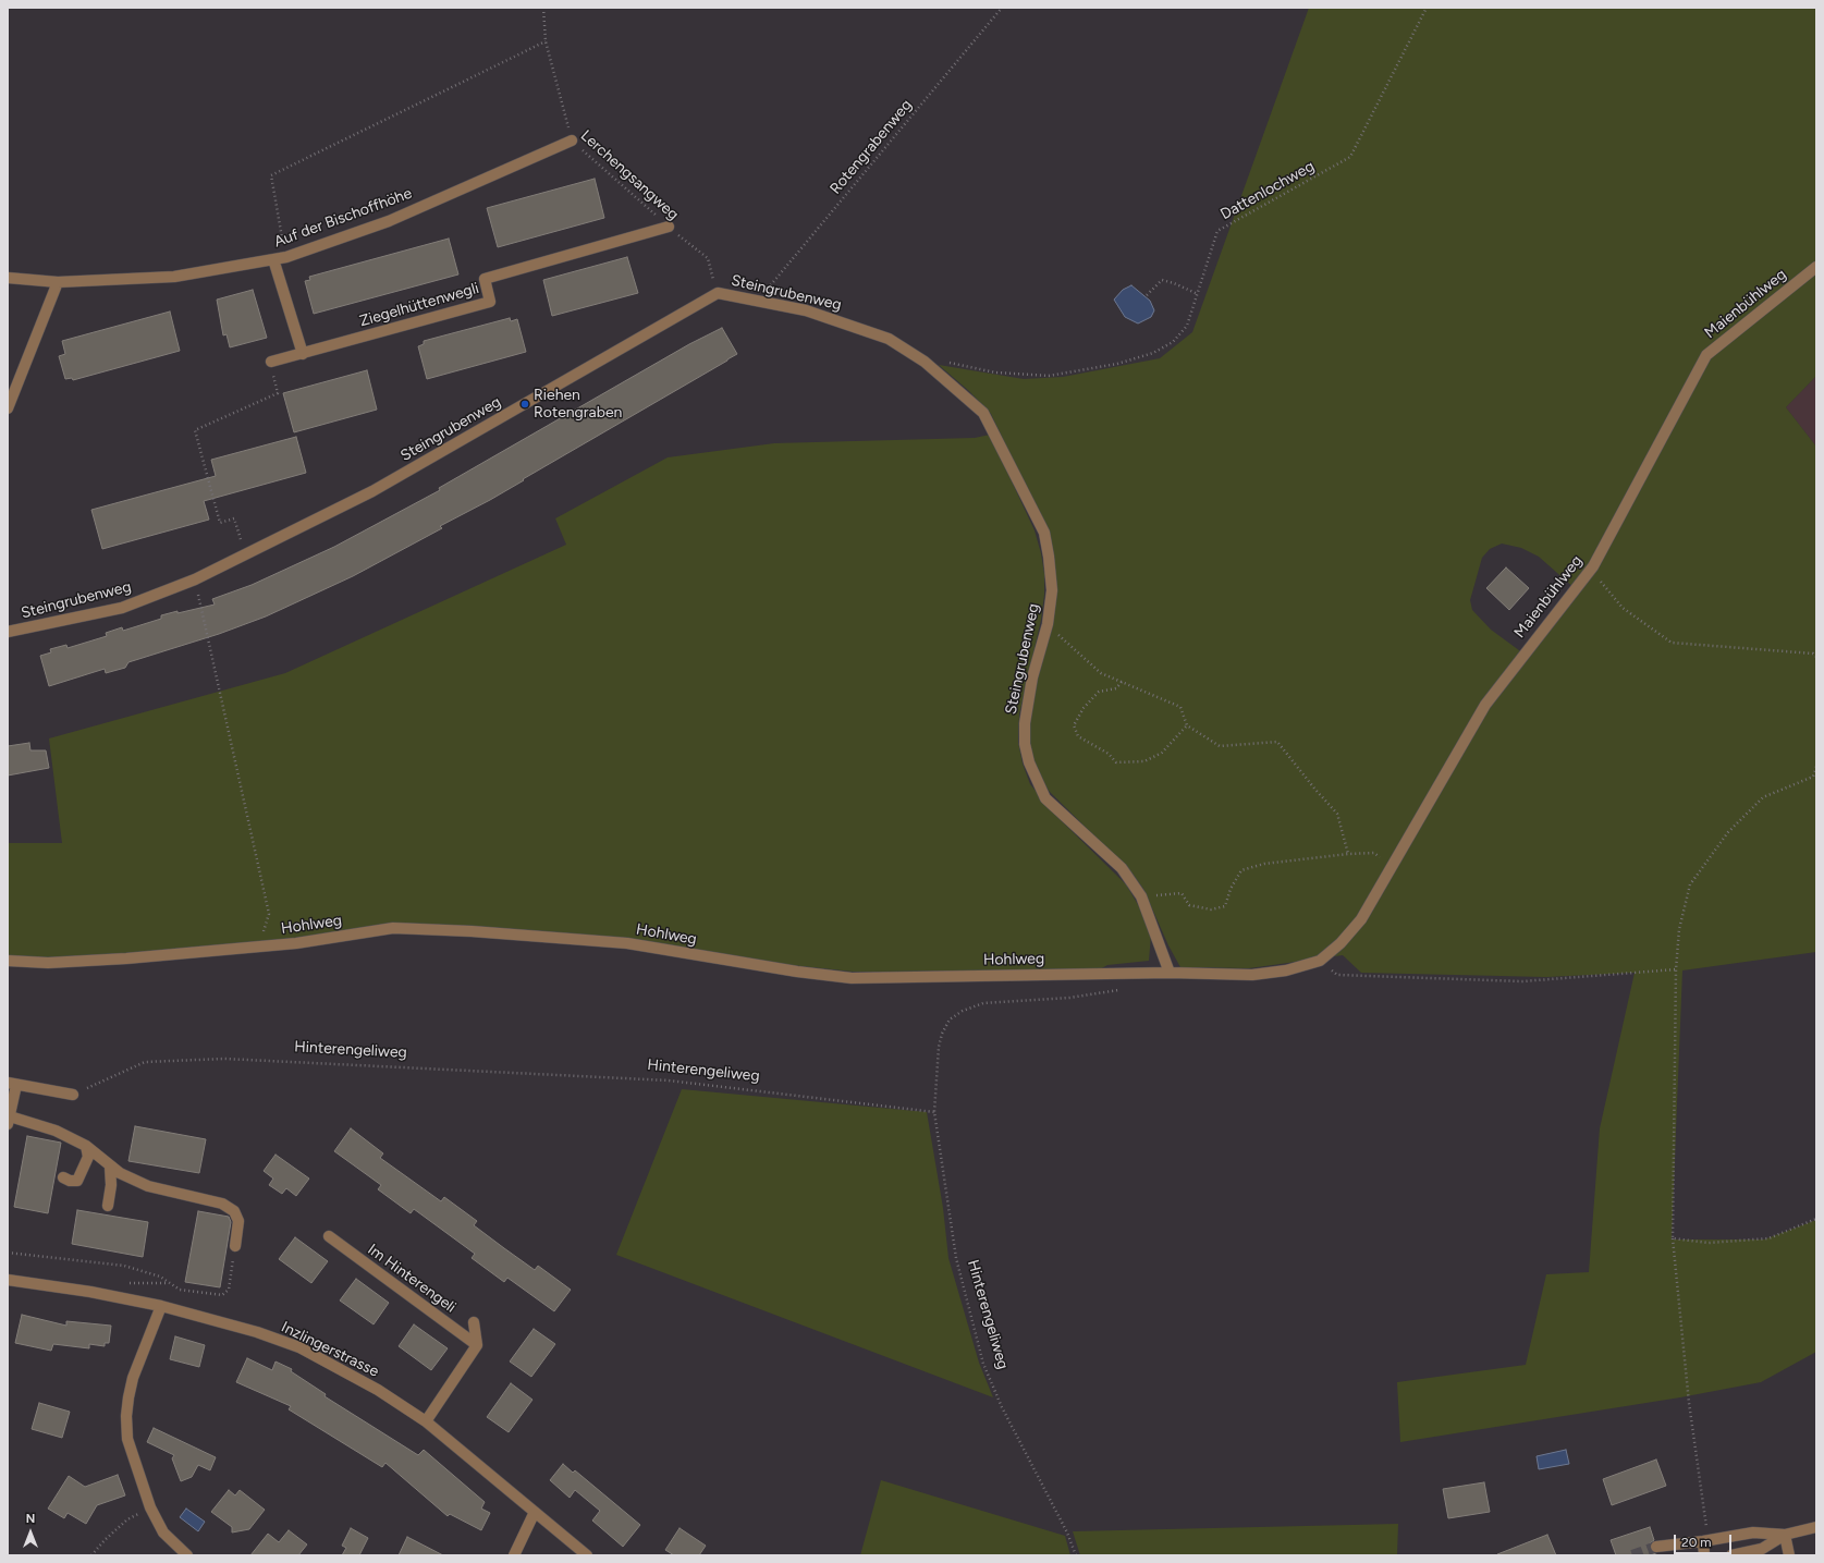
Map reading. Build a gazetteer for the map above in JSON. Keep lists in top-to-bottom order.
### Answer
{
  "streets": {
    "street": [
      "Auf der Bischoffhöhe",
      "Steingrubenweg",
      "Maienbühlweg",
      "Ziegelhüttenwegli",
      "Hohlweg",
      "Im Hinterengeli",
      "Inzlingerstrasse"
    ],
    "path": [
      "Rotengrabenweg",
      "Lerchengsangweg",
      "Dattenlochweg",
      "Hinterengeliweg"
    ]
  },
  "crossings": [
    ["Rotengrabenweg", "Steingrubenweg"],
    ["Lerchengsangweg", "Auf der Bischoffhöhe"],
    ["Lerchengsangweg", "Steingrubenweg"],
    ["Lerchengsangweg", "Ziegelhüttenwegli"],
    ["Dattenlochweg", "Steingrubenweg"],
    ["Steingrubenweg", "Hohlweg"],
    ["Maienbühlweg", "Hohlweg"]
  ],
  "places": ["Riehen Rotengraben"],
  "scale_bar": "20 m",
  "north": "top"
}
